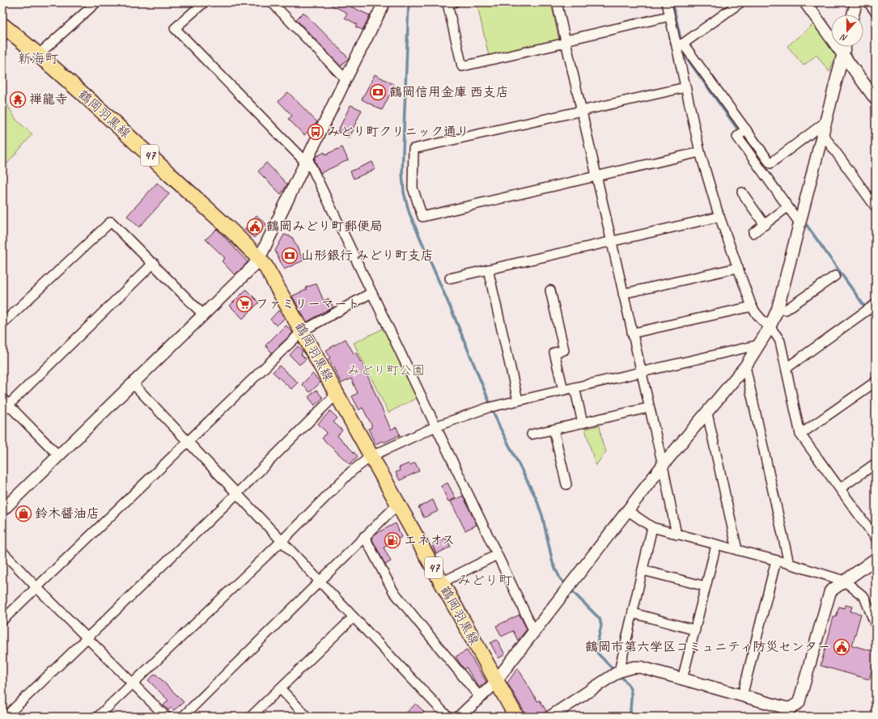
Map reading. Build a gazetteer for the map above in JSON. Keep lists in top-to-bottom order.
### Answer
{
  "streets": {
    "main road": ["鶴岡羽黒線", "47"]
  },
  "districts": ["新海町", "みどり町"],
  "parks": ["みどり町公園"],
  "places": {
    "bank": ["鶴岡信用金庫 西支店", "山形銀行 みどり町支店"],
    "temple": ["禅龍寺"],
    "bus stop": ["みどり町クリニック通り"],
    "public building": ["鶴岡みどり町郵便局", "鶴岡市第六学区コミュニティ防災センター"],
    "supermarket": ["ファミリーマート"],
    "shop": ["鈴木醤油店"],
    "fuel station": ["エネオス"]
  },
  "north": "bottom"
}
